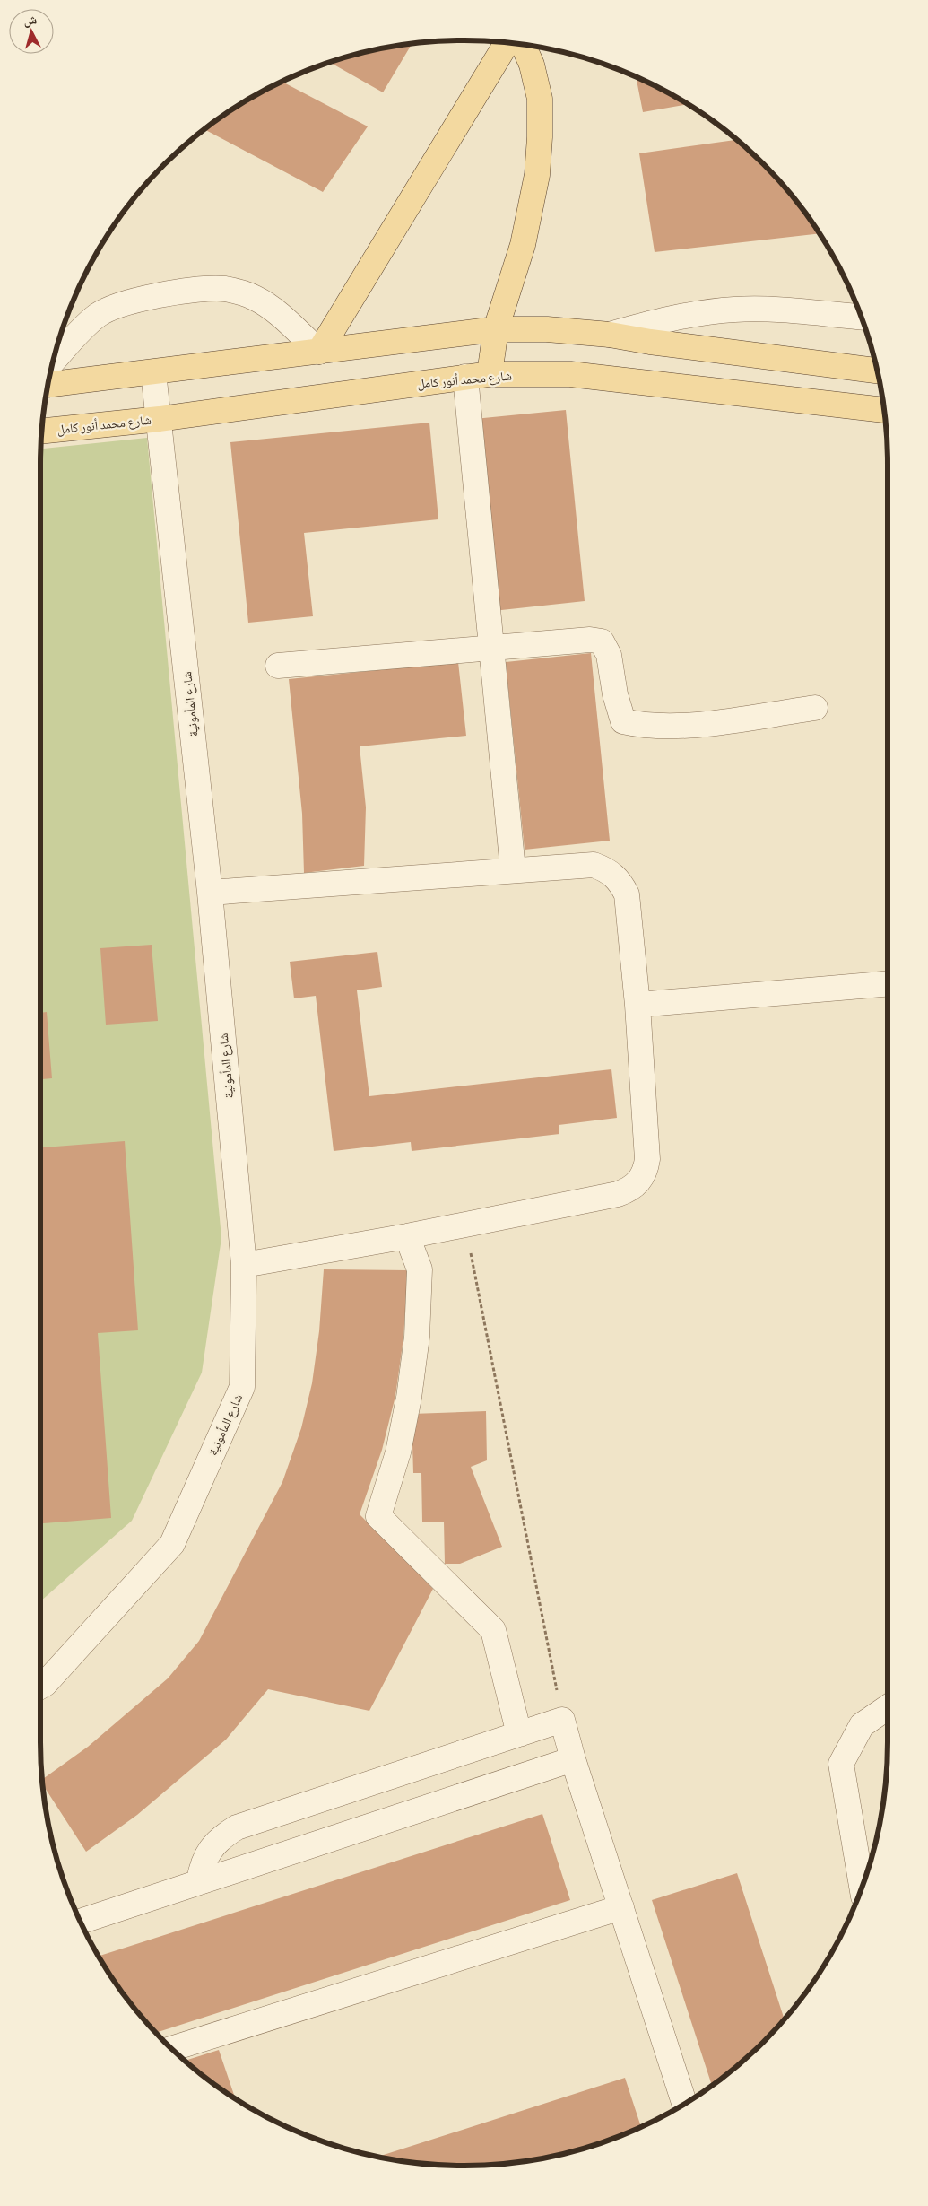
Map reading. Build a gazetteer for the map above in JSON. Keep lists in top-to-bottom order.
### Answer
{
  "streets": {
    "main road": ["شارع محمد أنور كامل"],
    "street": ["شارع المأمونية"]
  },
  "crossings": [
    ["شارع محمد أنور كامل", "شارع المأمونية"]
  ],
  "north": "top"
}
